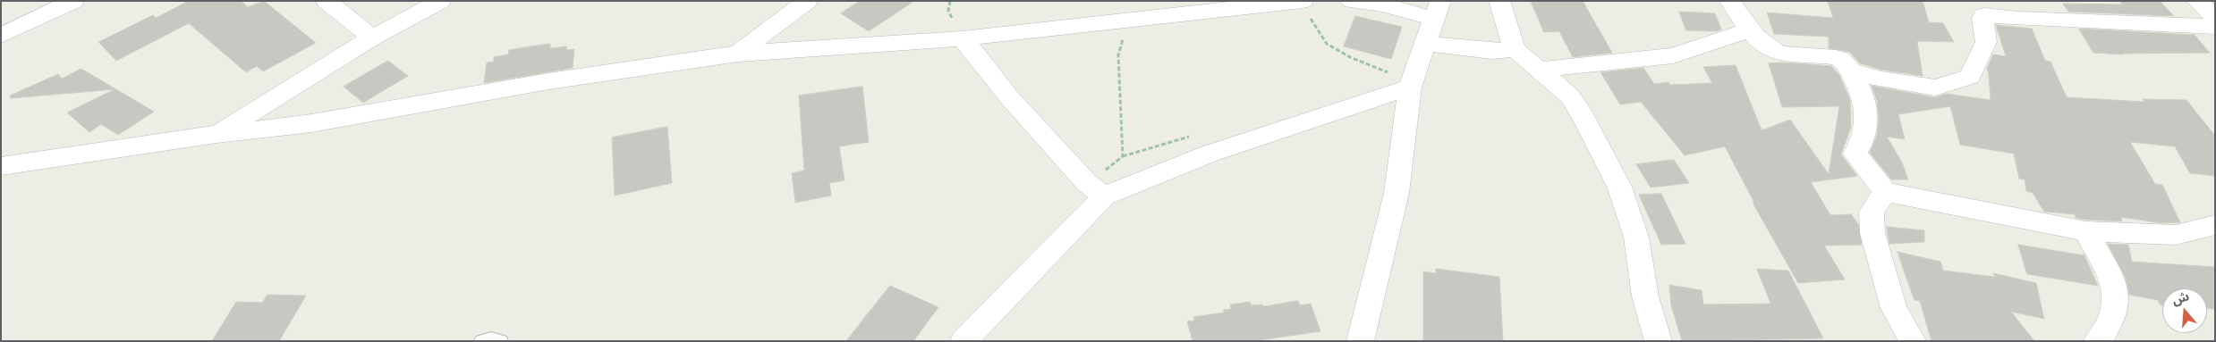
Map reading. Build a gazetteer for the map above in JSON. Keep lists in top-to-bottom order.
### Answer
{
  "north": "top"
}
